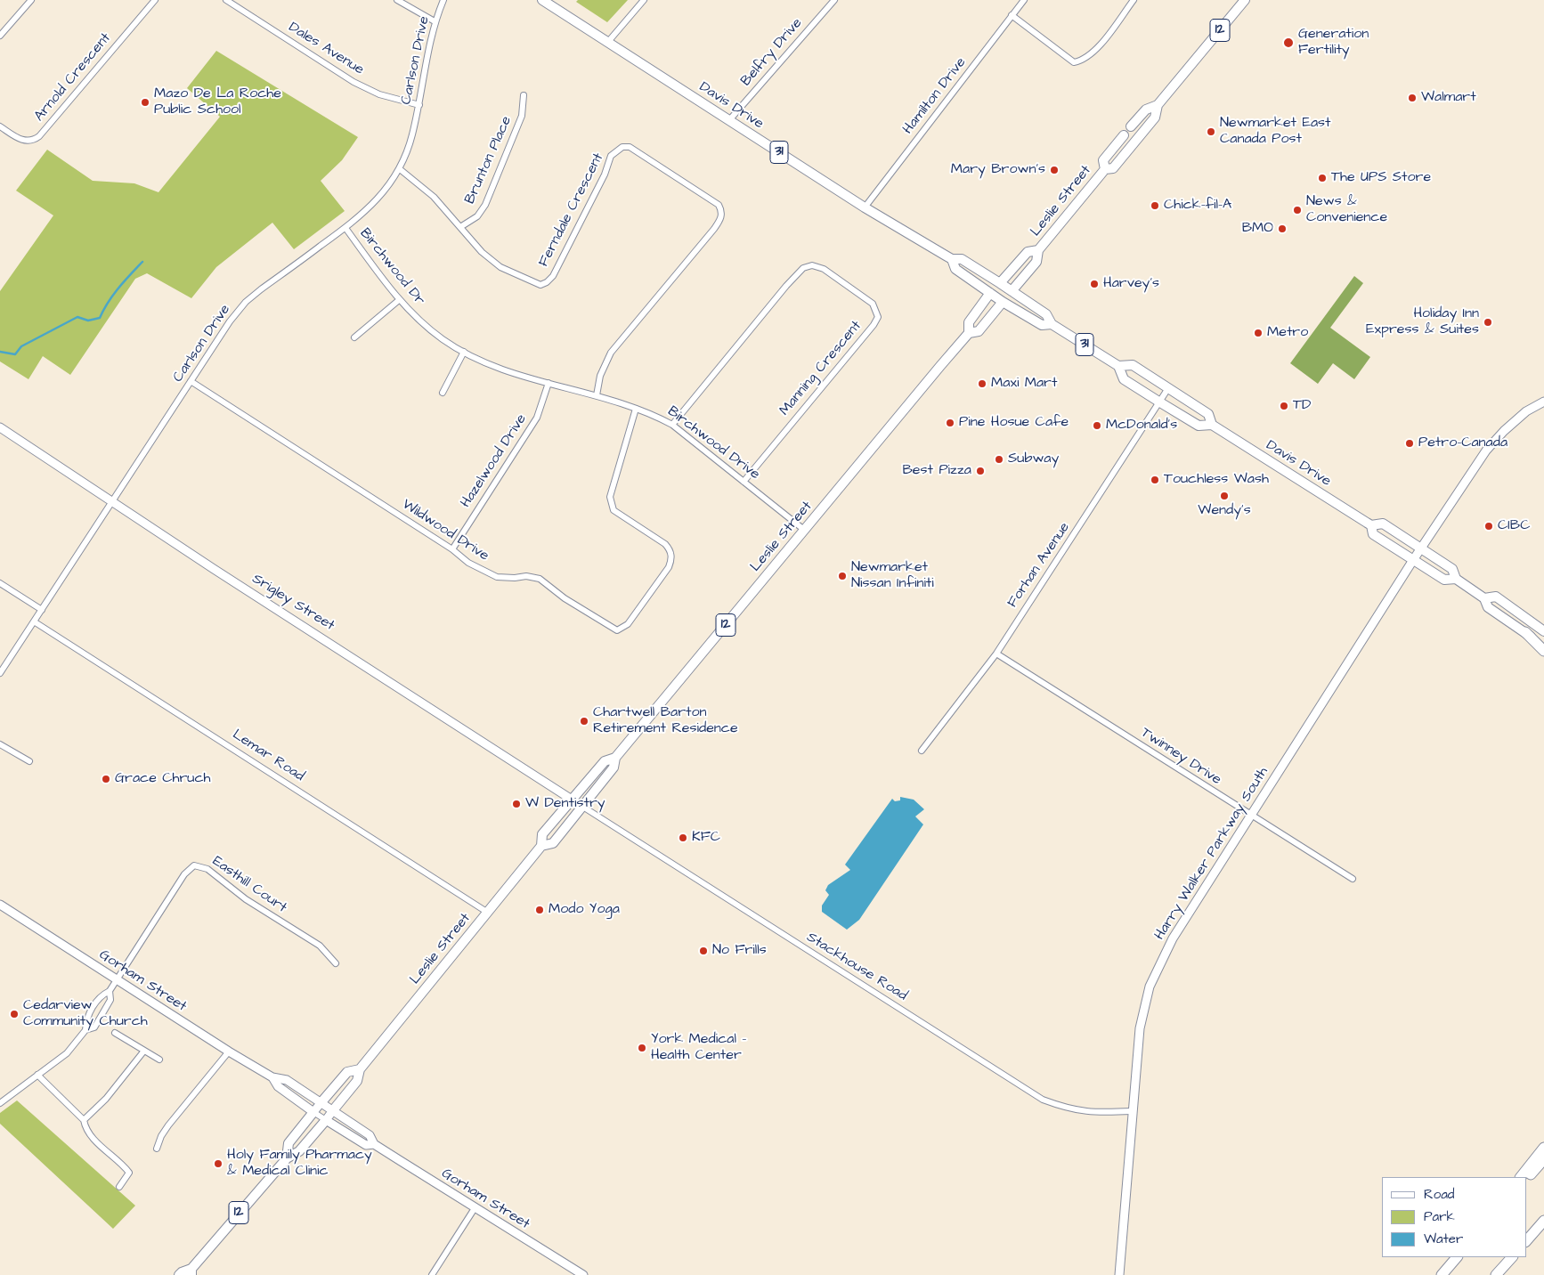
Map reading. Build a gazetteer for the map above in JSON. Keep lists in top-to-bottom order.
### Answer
{
  "streets": {
    "main road": [
      "12",
      "Davis Drive",
      "31",
      "Leslie Street"
    ],
    "street": [
      "Dales Avenue",
      "Belfry Drive",
      "Carlson Drive",
      "Arnold Crescent",
      "Hamilton Drive",
      "Brunton Place",
      "Ferndale Crescent",
      "Birchwood Dr",
      "Manning Crescent",
      "Birchwood Drive",
      "Hazelwood Drive",
      "Wildwood Drive",
      "Forhan Avenue",
      "Srigley Street",
      "Lemar Road",
      "Twinney Drive",
      "Harry Walker Parkway South",
      "Easthill Court",
      "Stackhouse Road",
      "Gorham Street"
    ]
  },
  "crossings": [
    ["Dales Avenue", "Carlson Drive"],
    ["Belfry Drive", "Davis Drive"],
    ["Carlson Drive", "Ferndale Crescent"],
    ["Carlson Drive", "Birchwood Dr"],
    ["Carlson Drive", "Wildwood Drive"],
    ["Carlson Drive", "Srigley Street"],
    ["Carlson Drive", "Lemar Road"],
    ["Hamilton Drive", "Davis Drive"],
    ["Davis Drive", "Leslie Street"],
    ["Davis Drive", "Forhan Avenue"],
    ["Davis Drive", "Harry Walker Parkway South"],
    ["Brunton Place", "Ferndale Crescent"],
    ["Leslie Street", "Birchwood Drive"],
    ["Leslie Street", "Srigley Street"],
    ["Leslie Street", "Lemar Road"],
    ["Leslie Street", "Stackhouse Road"],
    ["Leslie Street", "Gorham Street"],
    ["Ferndale Crescent", "Birchwood Drive"],
    ["Manning Crescent", "Birchwood Drive"],
    ["Birchwood Drive", "Wildwood Drive"],
    ["Hazelwood Drive", "Wildwood Drive"],
    ["Forhan Avenue", "Twinney Drive"],
    ["Srigley Street", "Stackhouse Road"],
    ["Twinney Drive", "Harry Walker Parkway South"],
    ["Harry Walker Parkway South", "Stackhouse Road"],
    ["Easthill Court", "Gorham Street"]
  ],
  "places": [
    "Generation Fertility",
    "Walmart",
    "Mazo De La Roche Public School",
    "Newmarket East Canada Post",
    "Mary Brown's",
    "The UPS Store",
    "Chick-fil-A",
    "News & Convenience",
    "BMO",
    "Harvey's",
    "Holiday Inn Express & Suites",
    "Metro",
    "Maxi Mart",
    "TD",
    "Pine Hosue Cafe",
    "McDonald's",
    "Petro-Canada",
    "Subway",
    "Best Pizza",
    "Touchless Wash",
    "Wendy's",
    "CIBC",
    "Newmarket Nissan Infiniti",
    "Chartwell Barton Retirement Residence",
    "Grace Chruch",
    "W Dentistry",
    "KFC",
    "Modo Yoga",
    "No Frills",
    "Cedarview Community Church",
    "York Medical - Health Center",
    "Holy Family Pharmacy & Medical Clinic"
  ],
  "legend": ["Road", "Park", "Water"]
}
